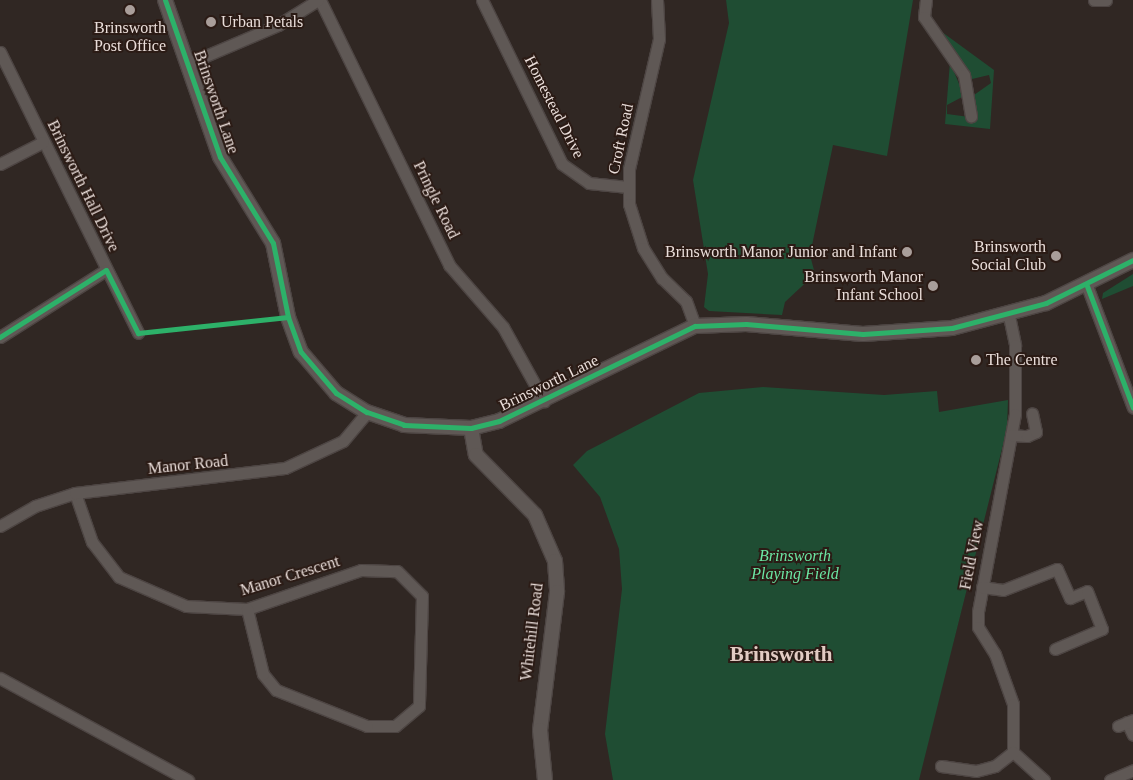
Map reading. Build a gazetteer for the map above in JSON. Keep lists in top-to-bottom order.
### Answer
{
  "streets": {
    "street": [
      "Brinsworth Lane",
      "Homestead Drive",
      "Croft Road",
      "Brinsworth Hall Drive",
      "Pringle Road",
      "Manor Road",
      "Field View",
      "Manor Crescent",
      "Whitehill Road"
    ]
  },
  "crossings": [
    ["Brinsworth Lane", "Croft Road"],
    ["Brinsworth Lane", "Pringle Road"],
    ["Brinsworth Lane", "Manor Road"],
    ["Brinsworth Lane", "Field View"],
    ["Brinsworth Lane", "Whitehill Road"],
    ["Homestead Drive", "Croft Road"],
    ["Manor Road", "Manor Crescent"]
  ],
  "districts": ["Brinsworth"],
  "parks": ["Brinsworth Playing Field"],
  "places": [
    "Brinsworth Post Office",
    "Urban Petals",
    "Brinsworth Manor Junior and Infant",
    "Brinsworth Social Club",
    "Brinsworth Manor Infant School",
    "The Centre"
  ]
}
